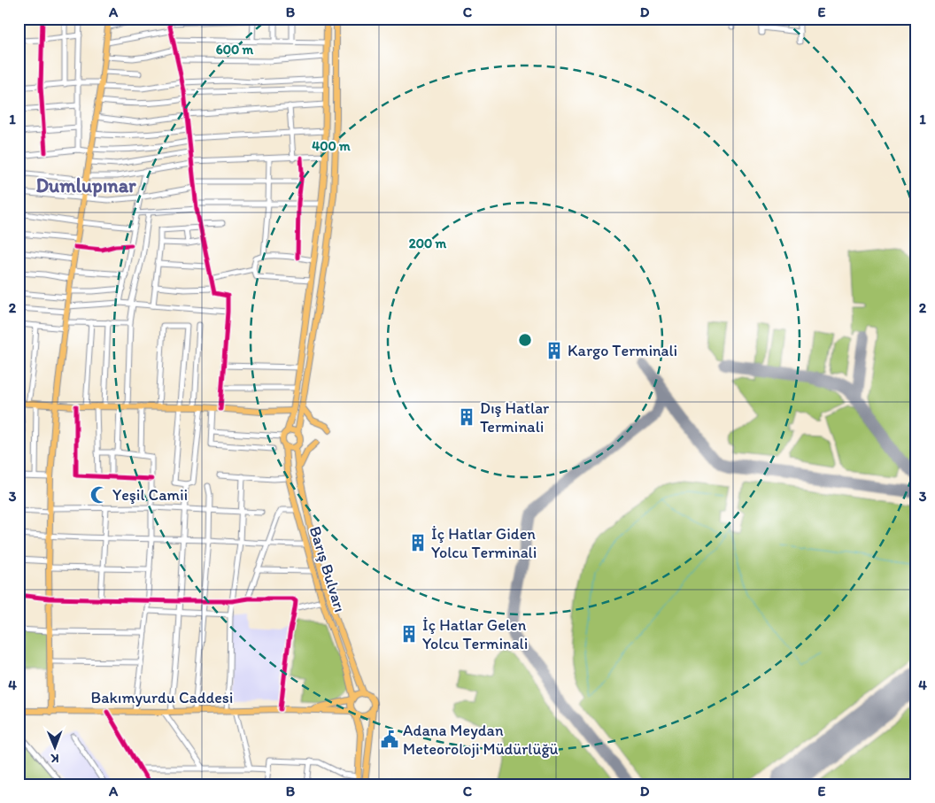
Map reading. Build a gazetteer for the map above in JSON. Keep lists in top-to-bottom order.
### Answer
{
  "streets": {
    "main road": ["Barış Bulvarı", "Bakımyurdu Caddesi"]
  },
  "crossings": [
    ["Barış Bulvarı", "Bakımyurdu Caddesi"]
  ],
  "districts": ["Dumlupınar"],
  "places": {
    "building": [
      "Kargo Terminali",
      "Dış Hatlar Terminali",
      "İç Hatlar Giden Yolcu Terminali",
      "İç Hatlar Gelen Yolcu Terminali"
    ],
    "mosque": ["Yeşil Camii"],
    "public building": ["Adana Meydan Meteoroloji Müdürlüğü"]
  },
  "north": "bottom",
  "grid": {
    "columns": [
      "A",
      "B",
      "C",
      "D",
      "E"
    ],
    "rows": [
      "1",
      "2",
      "3",
      "4"
    ]
  },
  "rings": ["600 m", "400 m", "200 m"]
}
